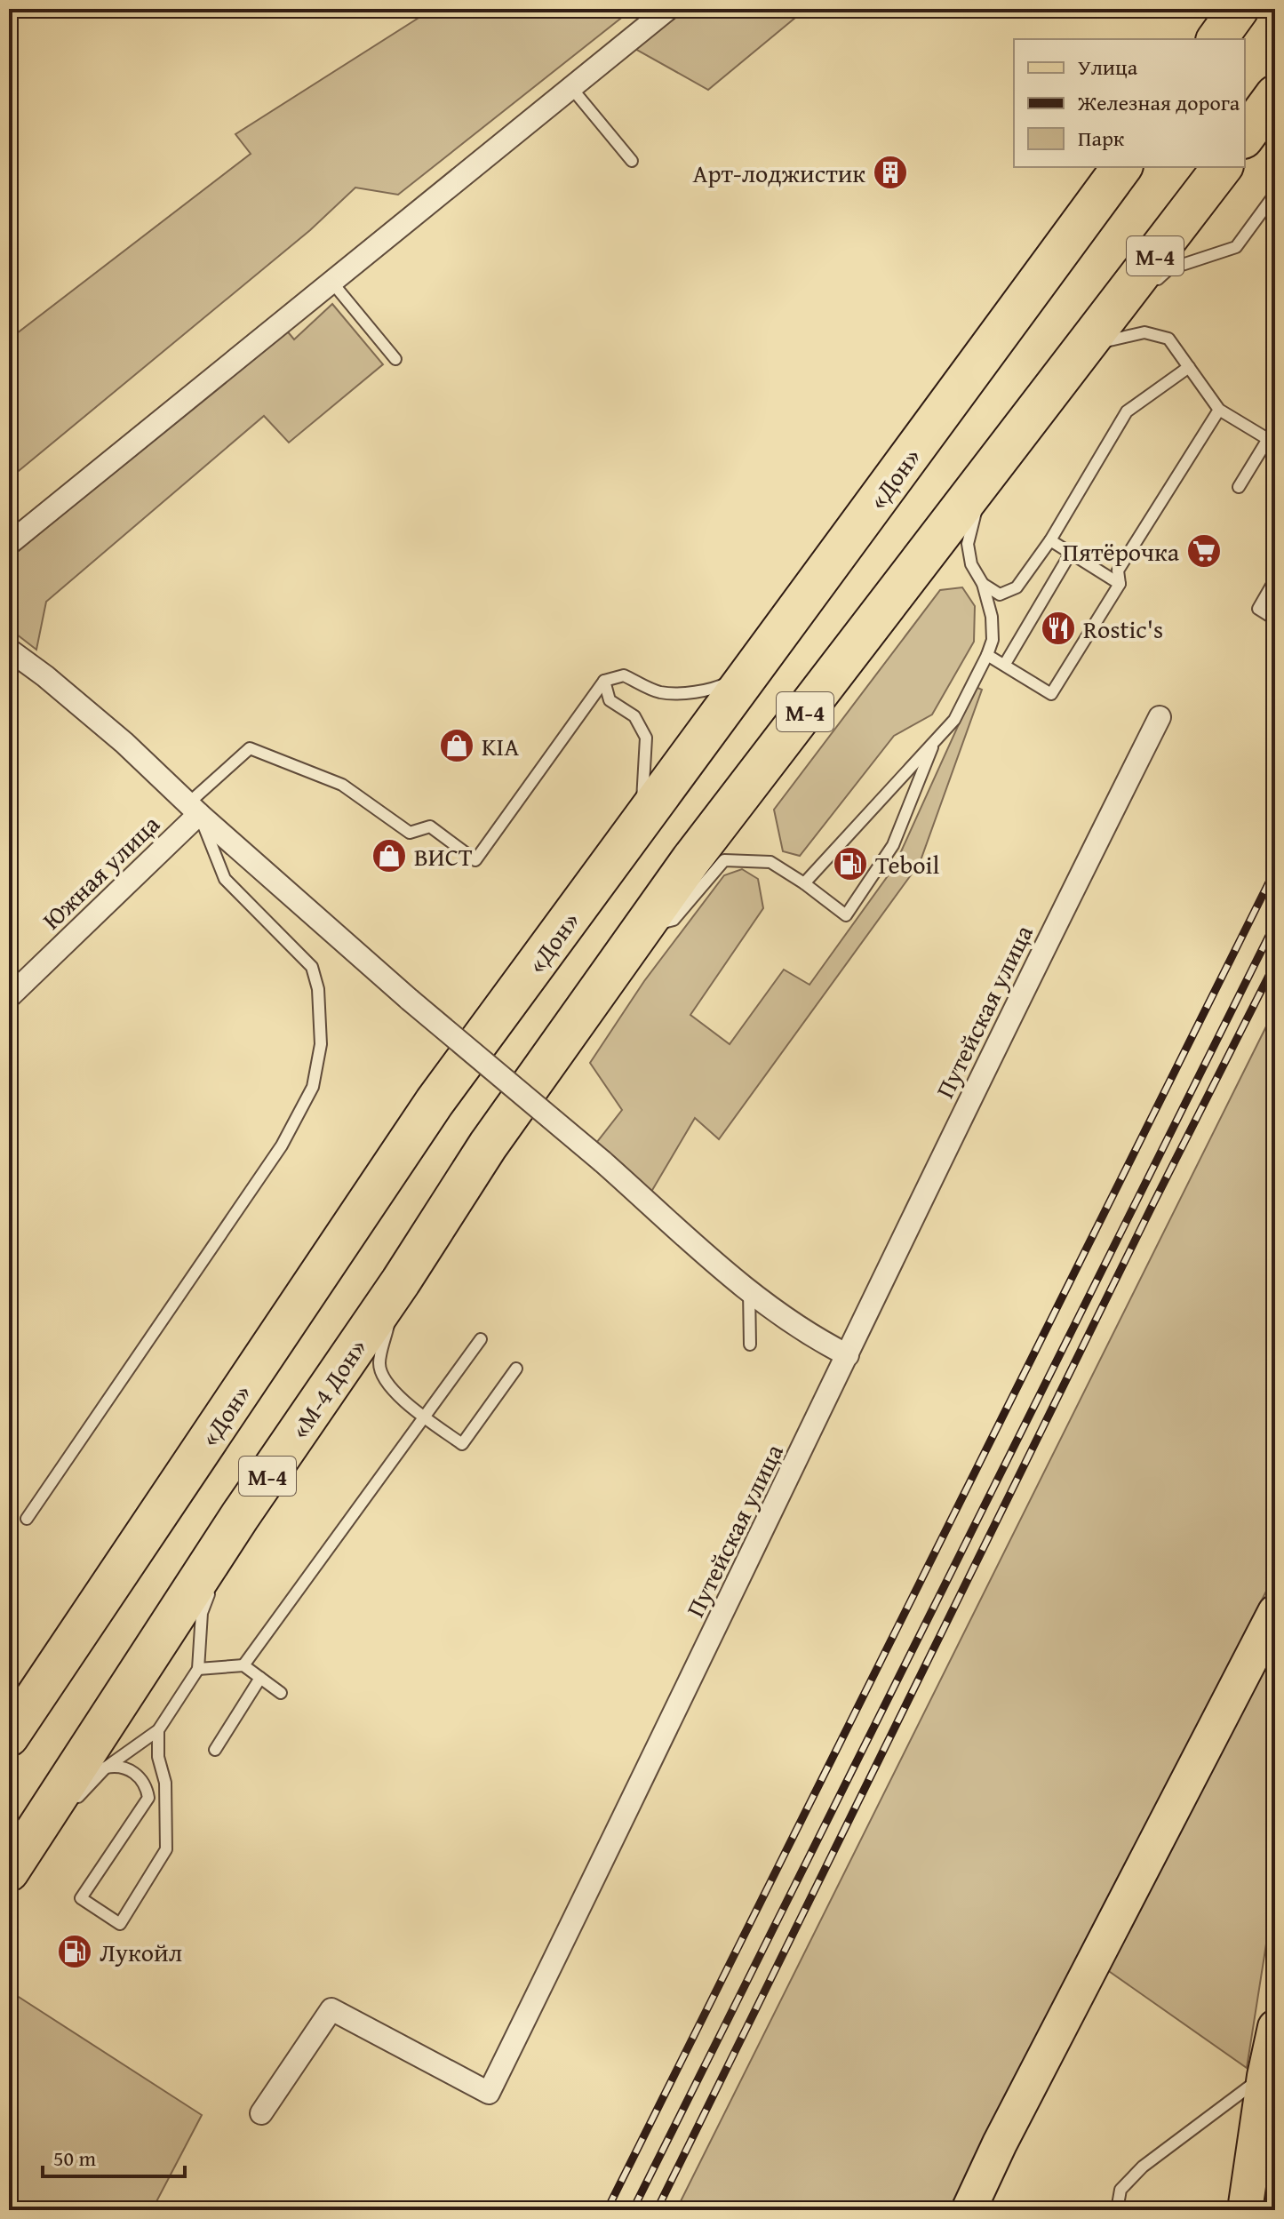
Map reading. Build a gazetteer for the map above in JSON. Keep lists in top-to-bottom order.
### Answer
{
  "streets": {
    "highway": ["М-4", "«Дон»", "«М-4 Дон»"],
    "street": ["Южная улица", "Путейская улица"]
  },
  "crossings": [
    ["М-4", "«М-4 Дон»"]
  ],
  "places": {
    "building": ["Арт-лоджистик"],
    "supermarket": ["Пятёрочка"],
    "restaurant": ["Rostic's"],
    "shop": ["KIA", "ВИСТ"],
    "fuel station": ["Teboil", "Лукойл"]
  },
  "legend": ["Улица", "Железная дорога", "Парк"],
  "scale_bar": "50 m"
}
